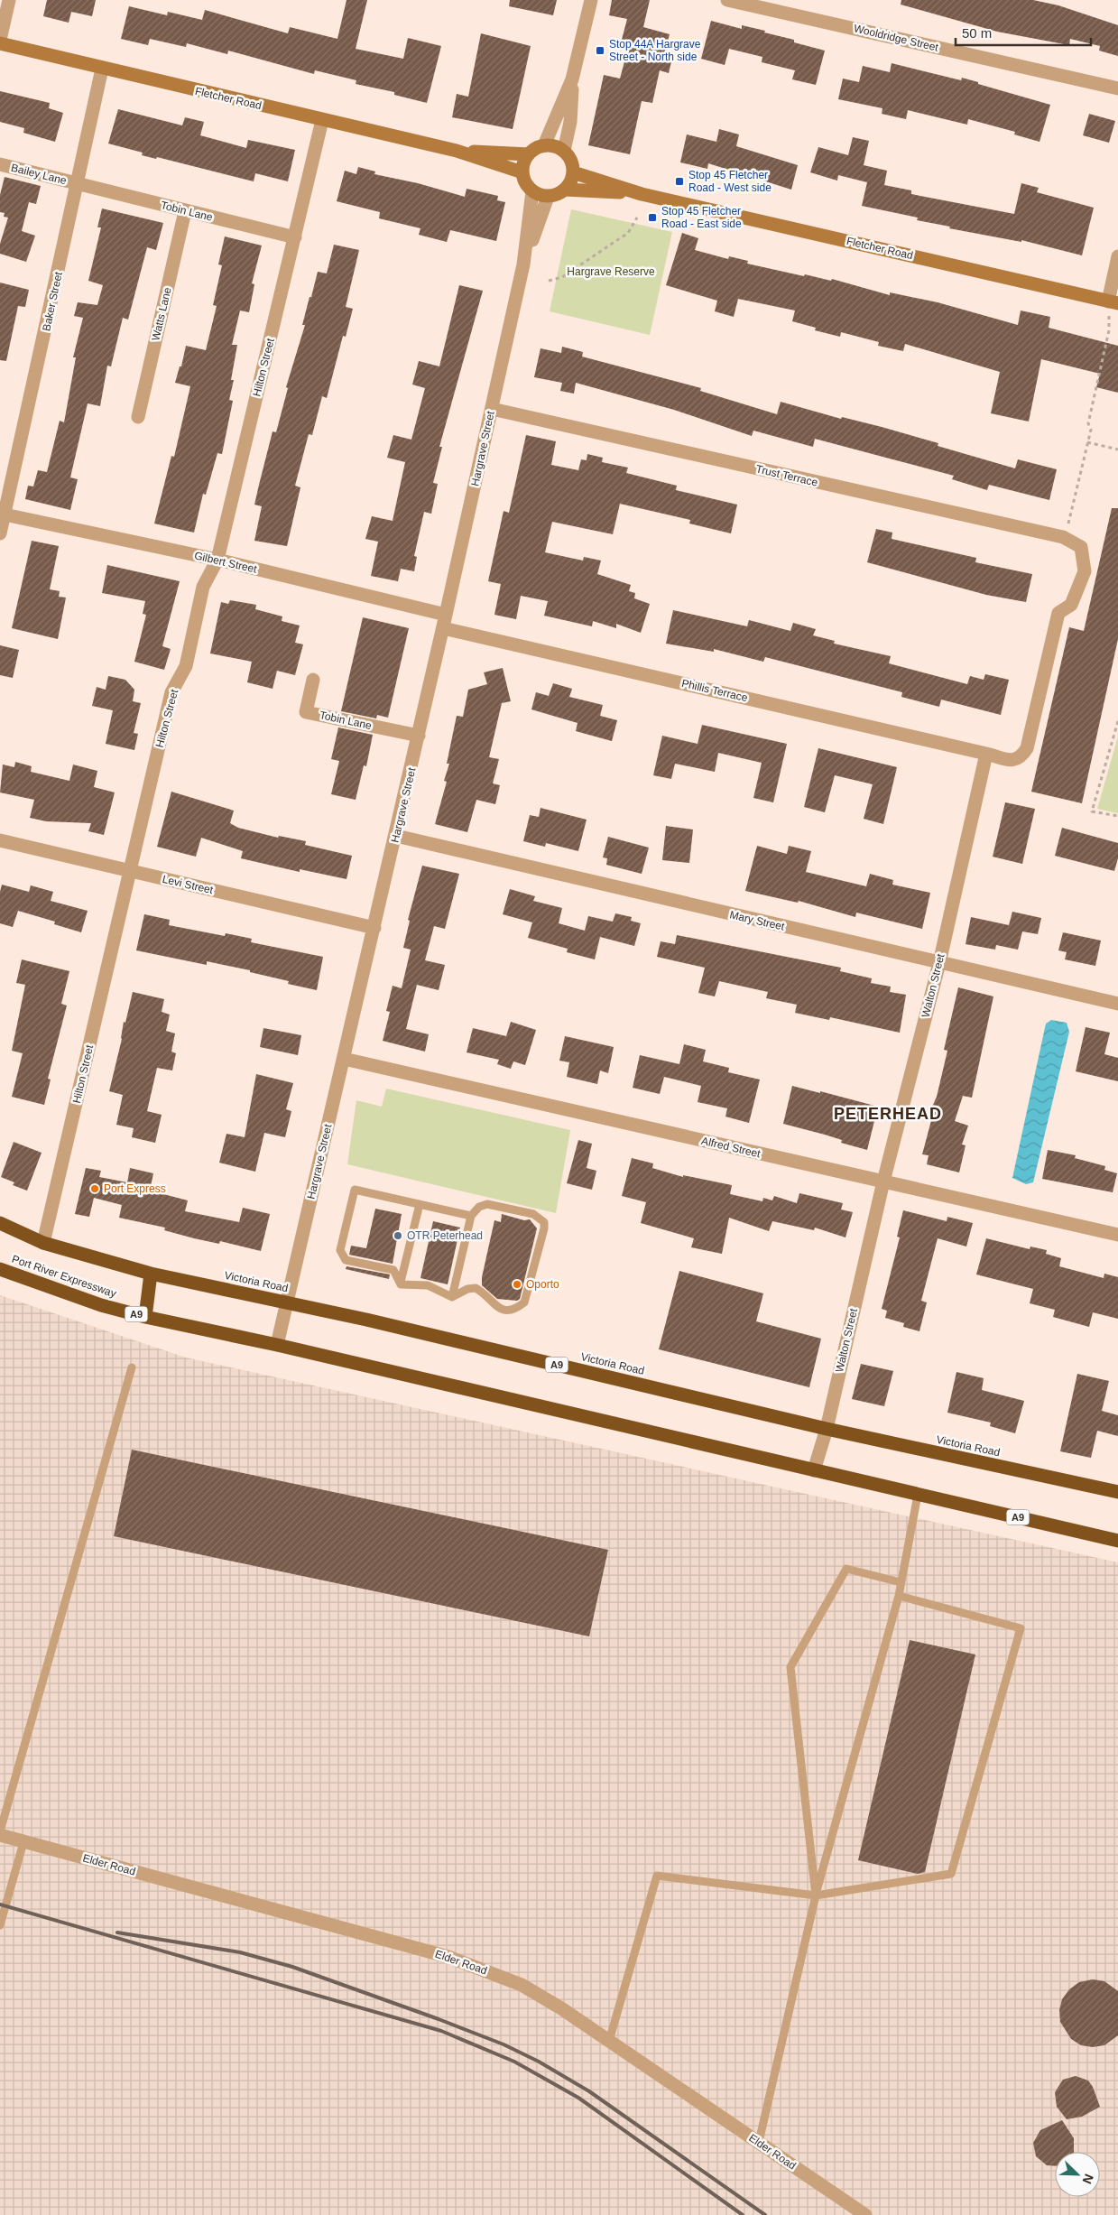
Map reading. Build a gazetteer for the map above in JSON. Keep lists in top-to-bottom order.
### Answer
{
  "streets": {
    "highway": ["Port River Expressway", "Victoria Road", "A9"],
    "street": [
      "Wooldridge Street",
      "Fletcher Road",
      "Bailey Lane",
      "Tobin Lane",
      "Baker Street",
      "Watts Lane",
      "Hilton Street",
      "Hargrave Street",
      "Trust Terrace",
      "Gilbert Street",
      "Phillis Terrace",
      "Levi Street",
      "Mary Street",
      "Walton Street",
      "Alfred Street",
      "Elder Road"
    ]
  },
  "crossings": [
    ["Fletcher Road", "Baker Street"],
    ["Fletcher Road", "Hilton Street"],
    ["Fletcher Road", "Hargrave Street"],
    ["Bailey Lane", "Tobin Lane"],
    ["Bailey Lane", "Baker Street"],
    ["Tobin Lane", "Baker Street"],
    ["Tobin Lane", "Watts Lane"],
    ["Tobin Lane", "Hilton Street"],
    ["Tobin Lane", "Hargrave Street"],
    ["Baker Street", "Gilbert Street"],
    ["Hilton Street", "Gilbert Street"],
    ["Hilton Street", "Levi Street"],
    ["Hilton Street", "Victoria Road"],
    ["Hargrave Street", "Trust Terrace"],
    ["Hargrave Street", "Gilbert Street"],
    ["Hargrave Street", "Phillis Terrace"],
    ["Hargrave Street", "Levi Street"],
    ["Hargrave Street", "Mary Street"],
    ["Hargrave Street", "Alfred Street"],
    ["Hargrave Street", "Port River Expressway"],
    ["Hargrave Street", "Victoria Road"],
    ["Hargrave Street", "A9"],
    ["Trust Terrace", "Phillis Terrace"],
    ["Trust Terrace", "Walton Street"],
    ["Gilbert Street", "Phillis Terrace"],
    ["Phillis Terrace", "Walton Street"],
    ["Mary Street", "Walton Street"],
    ["Walton Street", "Alfred Street"],
    ["Walton Street", "Victoria Road"],
    ["Walton Street", "A9"],
    ["Port River Expressway", "A9"]
  ],
  "districts": ["PETERHEAD"],
  "parks": ["Hargrave Reserve"],
  "places": {
    "transit": ["Stop 44A Hargrave Street - North side", "Stop 45 Fletcher Road - West side", "Stop 45 Fletcher Road - East side"],
    "other": ["Port Express", "OTR Peterhead", "Oporto"]
  },
  "scale_bar": "50 m",
  "north": "bottom right"
}
